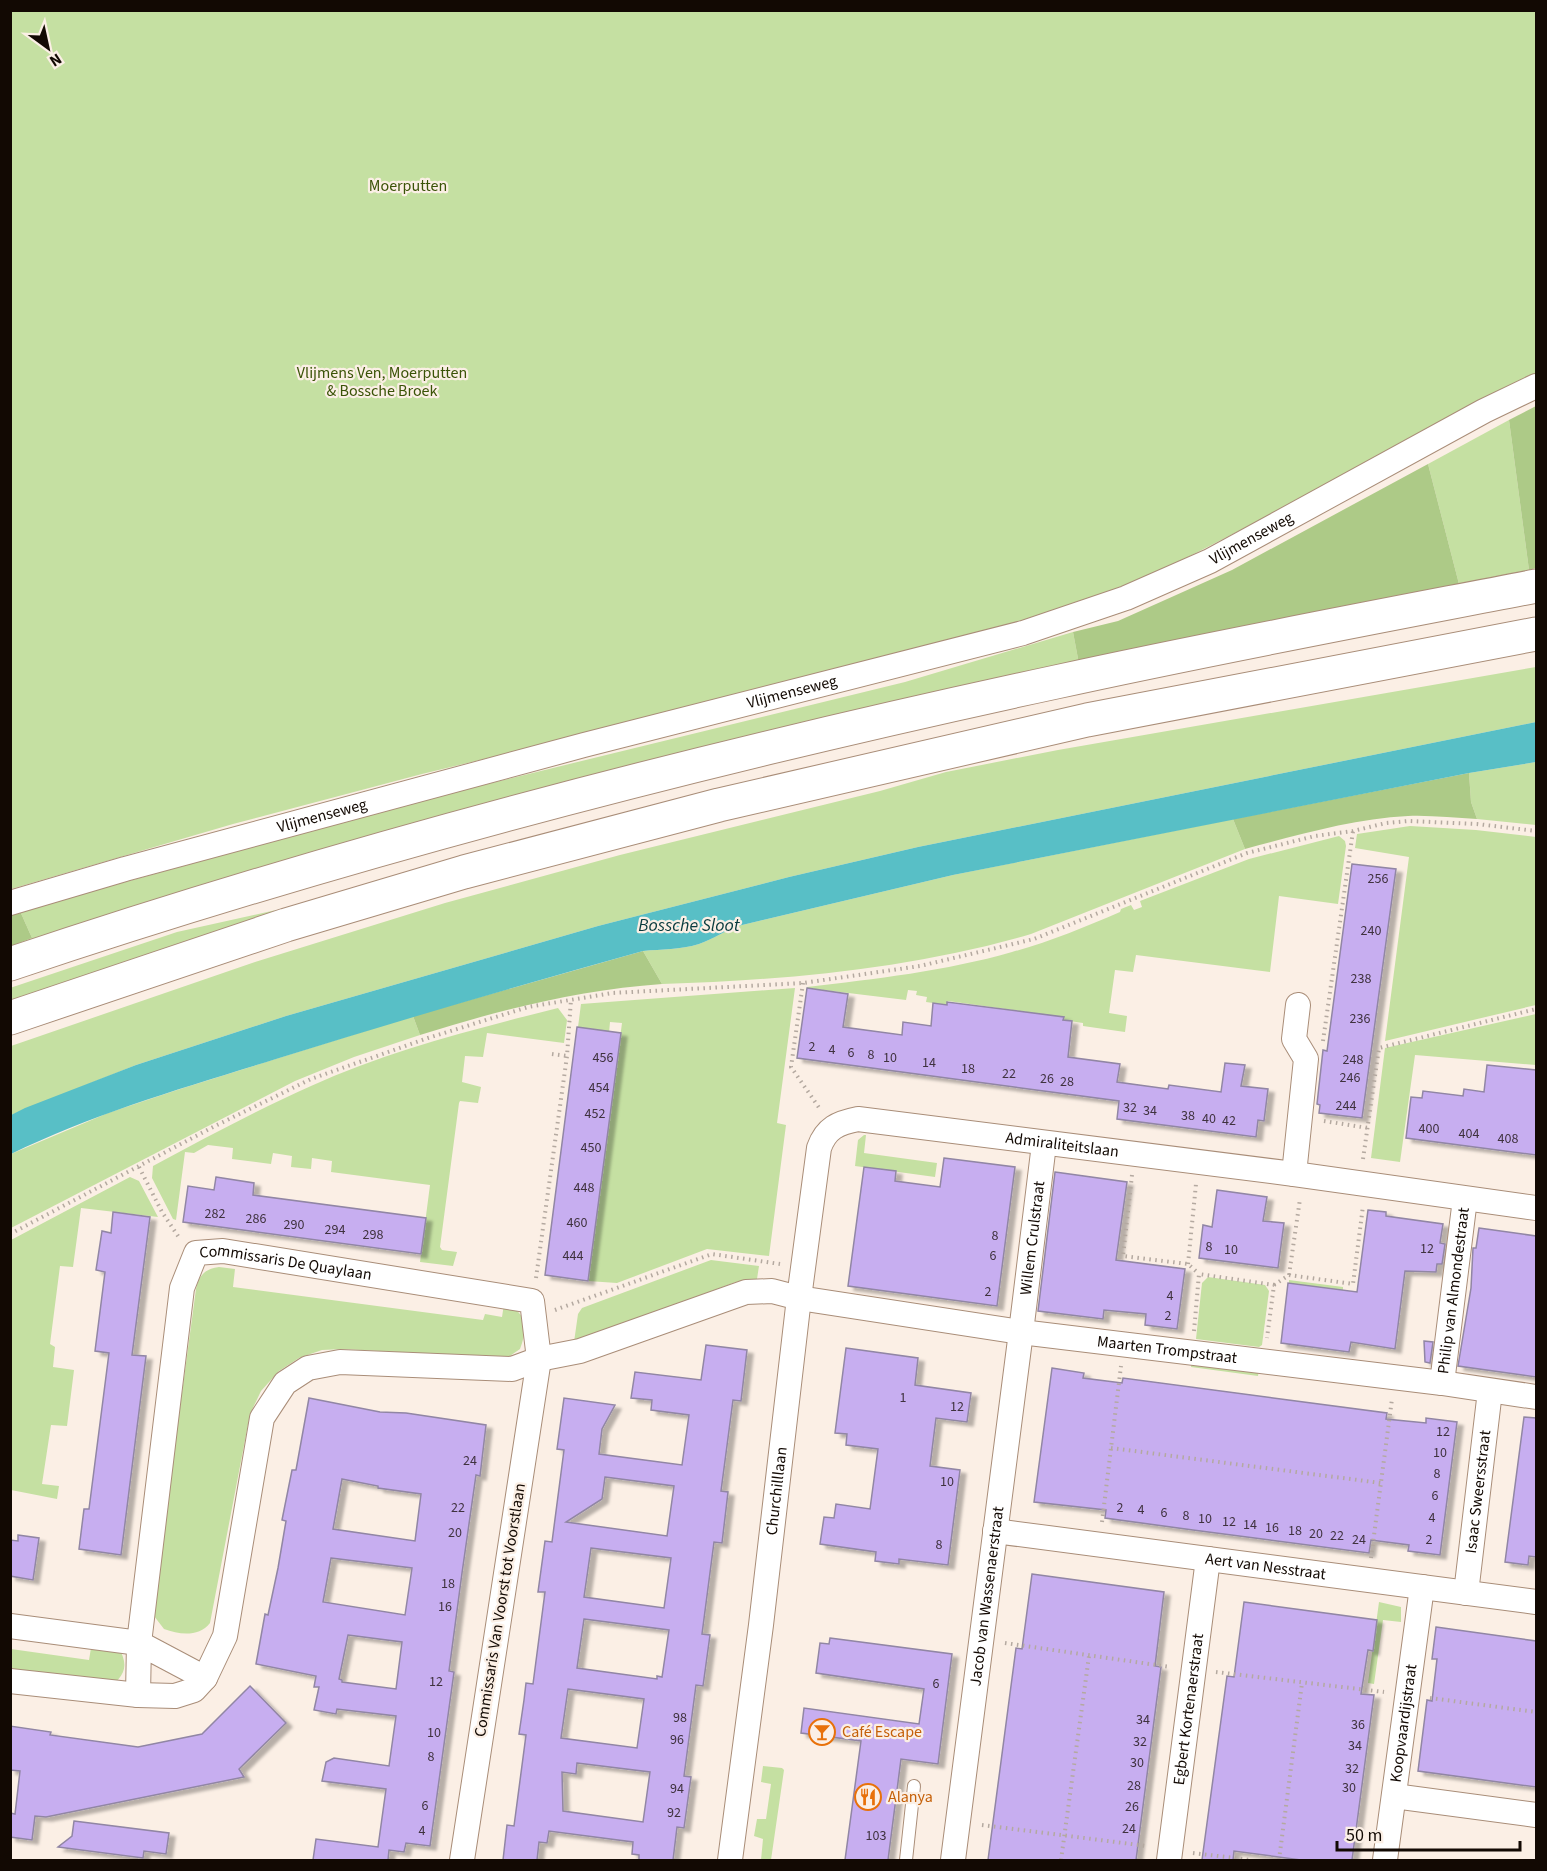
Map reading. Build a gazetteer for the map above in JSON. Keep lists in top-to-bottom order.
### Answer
{
  "streets": {
    "street": [
      "Vlijmenseweg",
      "Admiraliteitslaan",
      "Willem Crulstraat",
      "Commissaris De Quaylaan",
      "Philip van Almondestraat",
      "Maarten Trompstraat",
      "Churchilllaan",
      "Isaac Sweersstraat",
      "Aert van Nesstraat",
      "Jacob van Wassenaerstraat",
      "Commissaris Van Voorst tot Voorstlaan",
      "Egbert Kortenaerstraat",
      "Koopvaardijstraat"
    ]
  },
  "crossings": [
    ["Admiraliteitslaan", "Willem Crulstraat"],
    ["Admiraliteitslaan", "Philip van Almondestraat"],
    ["Admiraliteitslaan", "Churchilllaan"],
    ["Willem Crulstraat", "Maarten Trompstraat"],
    ["Willem Crulstraat", "Jacob van Wassenaerstraat"],
    ["Philip van Almondestraat", "Maarten Trompstraat"],
    ["Maarten Trompstraat", "Churchilllaan"],
    ["Maarten Trompstraat", "Isaac Sweersstraat"],
    ["Maarten Trompstraat", "Jacob van Wassenaerstraat"],
    ["Isaac Sweersstraat", "Aert van Nesstraat"],
    ["Aert van Nesstraat", "Jacob van Wassenaerstraat"],
    ["Aert van Nesstraat", "Egbert Kortenaerstraat"],
    ["Aert van Nesstraat", "Koopvaardijstraat"]
  ],
  "water": ["Bossche Sloot"],
  "parks": ["Moerputten", "Vlijmens Ven, Moerputten & Bossche Broek"],
  "places": {
    "bar": ["Café Escape"],
    "restaurant": ["Alanya"]
  },
  "house_numbers": [
    "256",
    "240",
    "238",
    "236",
    "2",
    "4",
    "6",
    "8",
    "456",
    "10",
    "248",
    "14",
    "18",
    "22",
    "246",
    "26",
    "28",
    "454",
    "244",
    "32",
    "34",
    "452",
    "38",
    "40",
    "42",
    "400",
    "404",
    "408",
    "450",
    "448",
    "282",
    "286",
    "460",
    "290",
    "294",
    "298",
    "8",
    "8",
    "12",
    "10",
    "444",
    "6",
    "2",
    "4",
    "2",
    "1",
    "12",
    "12",
    "10",
    "24",
    "8",
    "10",
    "6",
    "22",
    "2",
    "4",
    "6",
    "8",
    "4",
    "10",
    "12",
    "14",
    "16",
    "18",
    "20",
    "20",
    "22",
    "24",
    "2",
    "8",
    "18",
    "16",
    "12",
    "6",
    "98",
    "34",
    "36",
    "10",
    "96",
    "32",
    "34",
    "8",
    "30",
    "32",
    "28",
    "30",
    "94",
    "6",
    "26",
    "92",
    "24",
    "4",
    "103"
  ],
  "scale_bar": "50 m",
  "north": "bottom right"
}
